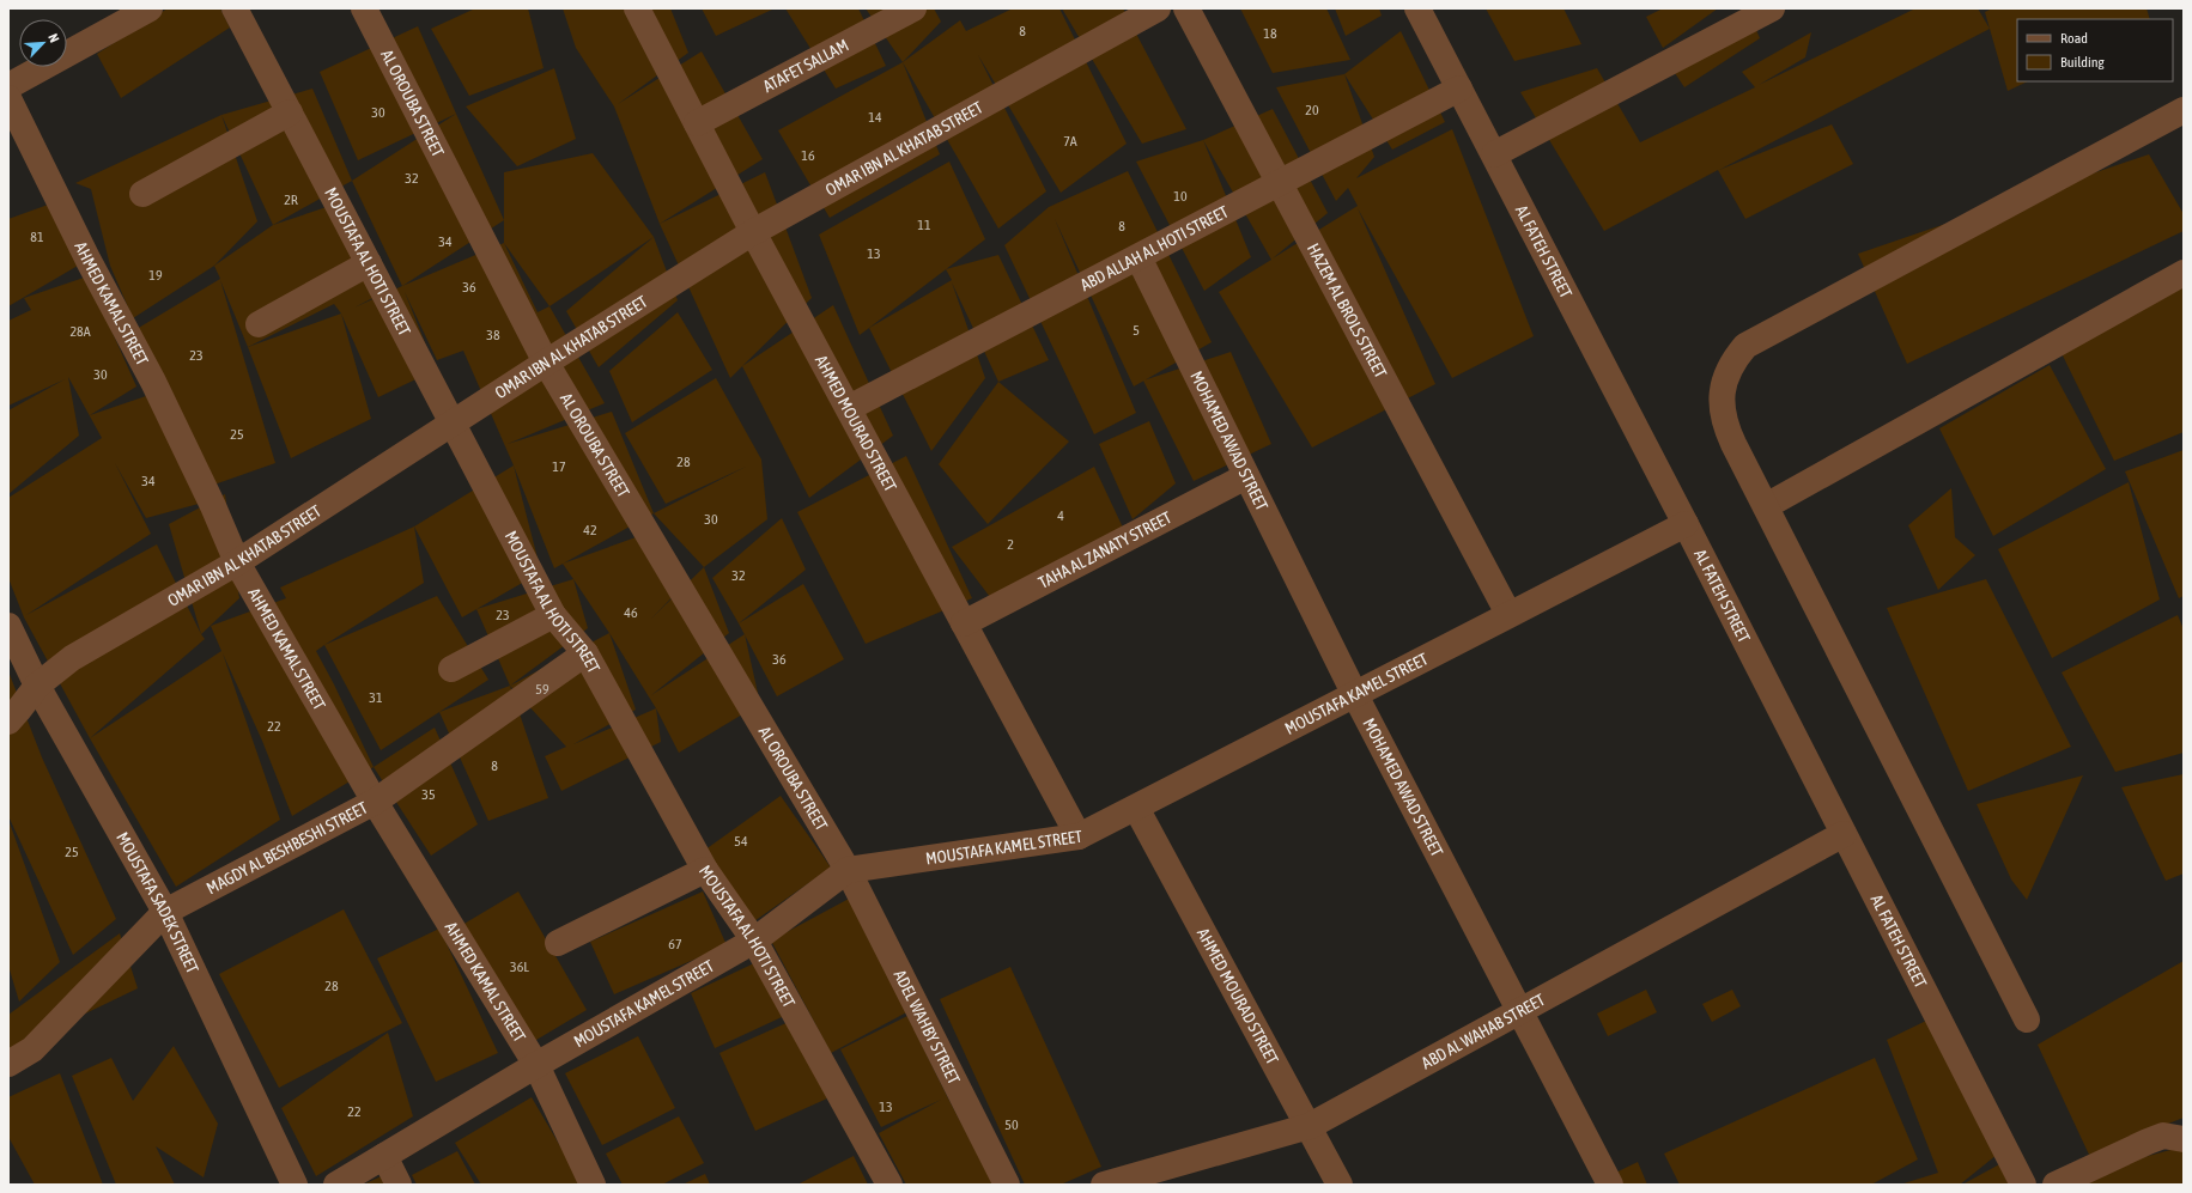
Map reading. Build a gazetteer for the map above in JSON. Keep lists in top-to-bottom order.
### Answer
{
  "streets": {
    "street": [
      "ATAFET SALLAM",
      "AL OROUBA STREET",
      "OMAR IBN AL KHATAB STREET",
      "ABD ALLAH AL HOTI STREET",
      "AL FATEH STREET",
      "MOUSTAFA AL HOTI STREET",
      "AHMED KAMAL STREET",
      "HAZEM AL BROLS STREET",
      "AHMED MOURAD STREET",
      "MOHAMED AWAD STREET",
      "TAHA AL ZANATY STREET",
      "MOUSTAFA KAMEL STREET",
      "MAGDY AL BESHBESHI STREET",
      "MOUSTAFA SADEK STREET",
      "ADEL WAHBY STREET",
      "ABD AL WAHAB STREET"
    ]
  },
  "crossings": [
    ["ATAFET SALLAM", "AHMED MOURAD STREET"],
    ["AL OROUBA STREET", "OMAR IBN AL KHATAB STREET"],
    ["AL OROUBA STREET", "MOUSTAFA KAMEL STREET"],
    ["AL OROUBA STREET", "ADEL WAHBY STREET"],
    ["OMAR IBN AL KHATAB STREET", "MOUSTAFA AL HOTI STREET"],
    ["OMAR IBN AL KHATAB STREET", "AHMED KAMAL STREET"],
    ["OMAR IBN AL KHATAB STREET", "AHMED MOURAD STREET"],
    ["OMAR IBN AL KHATAB STREET", "MOUSTAFA SADEK STREET"],
    ["ABD ALLAH AL HOTI STREET", "AL FATEH STREET"],
    ["ABD ALLAH AL HOTI STREET", "HAZEM AL BROLS STREET"],
    ["ABD ALLAH AL HOTI STREET", "AHMED MOURAD STREET"],
    ["ABD ALLAH AL HOTI STREET", "MOHAMED AWAD STREET"],
    ["AL FATEH STREET", "MOUSTAFA KAMEL STREET"],
    ["AL FATEH STREET", "ABD AL WAHAB STREET"],
    ["MOUSTAFA AL HOTI STREET", "MOUSTAFA KAMEL STREET"],
    ["MOUSTAFA AL HOTI STREET", "MAGDY AL BESHBESHI STREET"],
    ["AHMED KAMAL STREET", "MOUSTAFA KAMEL STREET"],
    ["AHMED KAMAL STREET", "MAGDY AL BESHBESHI STREET"],
    ["HAZEM AL BROLS STREET", "MOUSTAFA KAMEL STREET"],
    ["AHMED MOURAD STREET", "TAHA AL ZANATY STREET"],
    ["AHMED MOURAD STREET", "MOUSTAFA KAMEL STREET"],
    ["AHMED MOURAD STREET", "ABD AL WAHAB STREET"],
    ["MOHAMED AWAD STREET", "TAHA AL ZANATY STREET"],
    ["MOHAMED AWAD STREET", "MOUSTAFA KAMEL STREET"],
    ["MOHAMED AWAD STREET", "ABD AL WAHAB STREET"],
    ["MOUSTAFA KAMEL STREET", "ADEL WAHBY STREET"],
    ["MAGDY AL BESHBESHI STREET", "MOUSTAFA SADEK STREET"]
  ],
  "house_numbers": [
    "8",
    "18",
    "20",
    "30",
    "14",
    "7A",
    "16",
    "32",
    "10",
    "2R",
    "11",
    "8",
    "81",
    "34",
    "13",
    "19",
    "36",
    "5",
    "28A",
    "38",
    "23",
    "30",
    "25",
    "28",
    "17",
    "34",
    "4",
    "30",
    "42",
    "2",
    "32",
    "46",
    "23",
    "36",
    "59",
    "31",
    "22",
    "8",
    "35",
    "54",
    "25",
    "67",
    "36L",
    "28",
    "13",
    "22",
    "50"
  ],
  "legend": ["Road", "Building"],
  "north": "top right"
}
